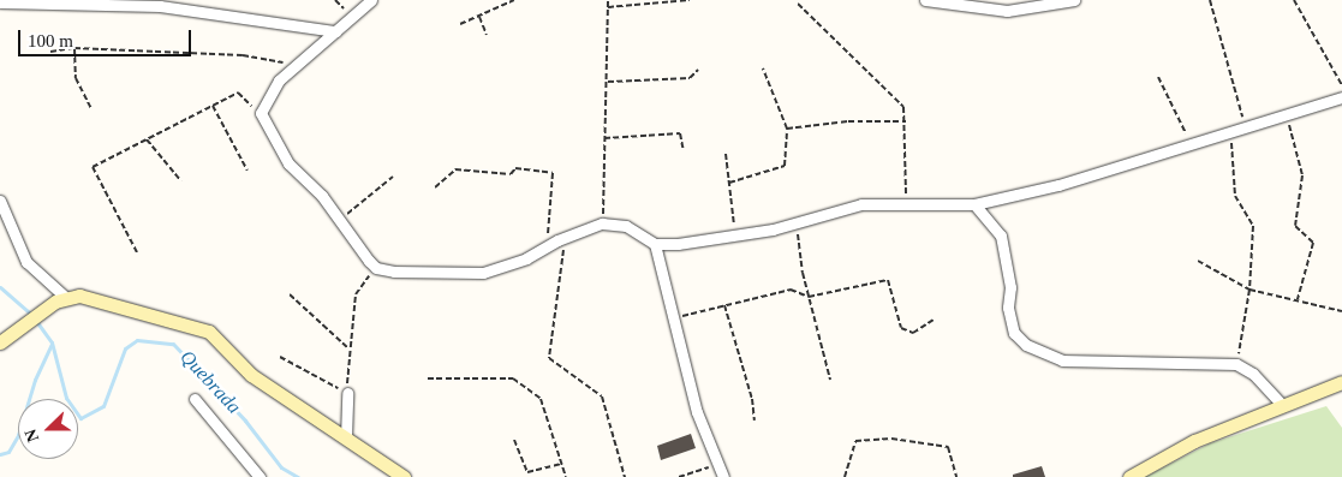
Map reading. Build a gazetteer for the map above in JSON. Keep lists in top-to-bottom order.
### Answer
{
  "water": ["Quebrada"],
  "scale_bar": "100 m",
  "north": "left"
}
